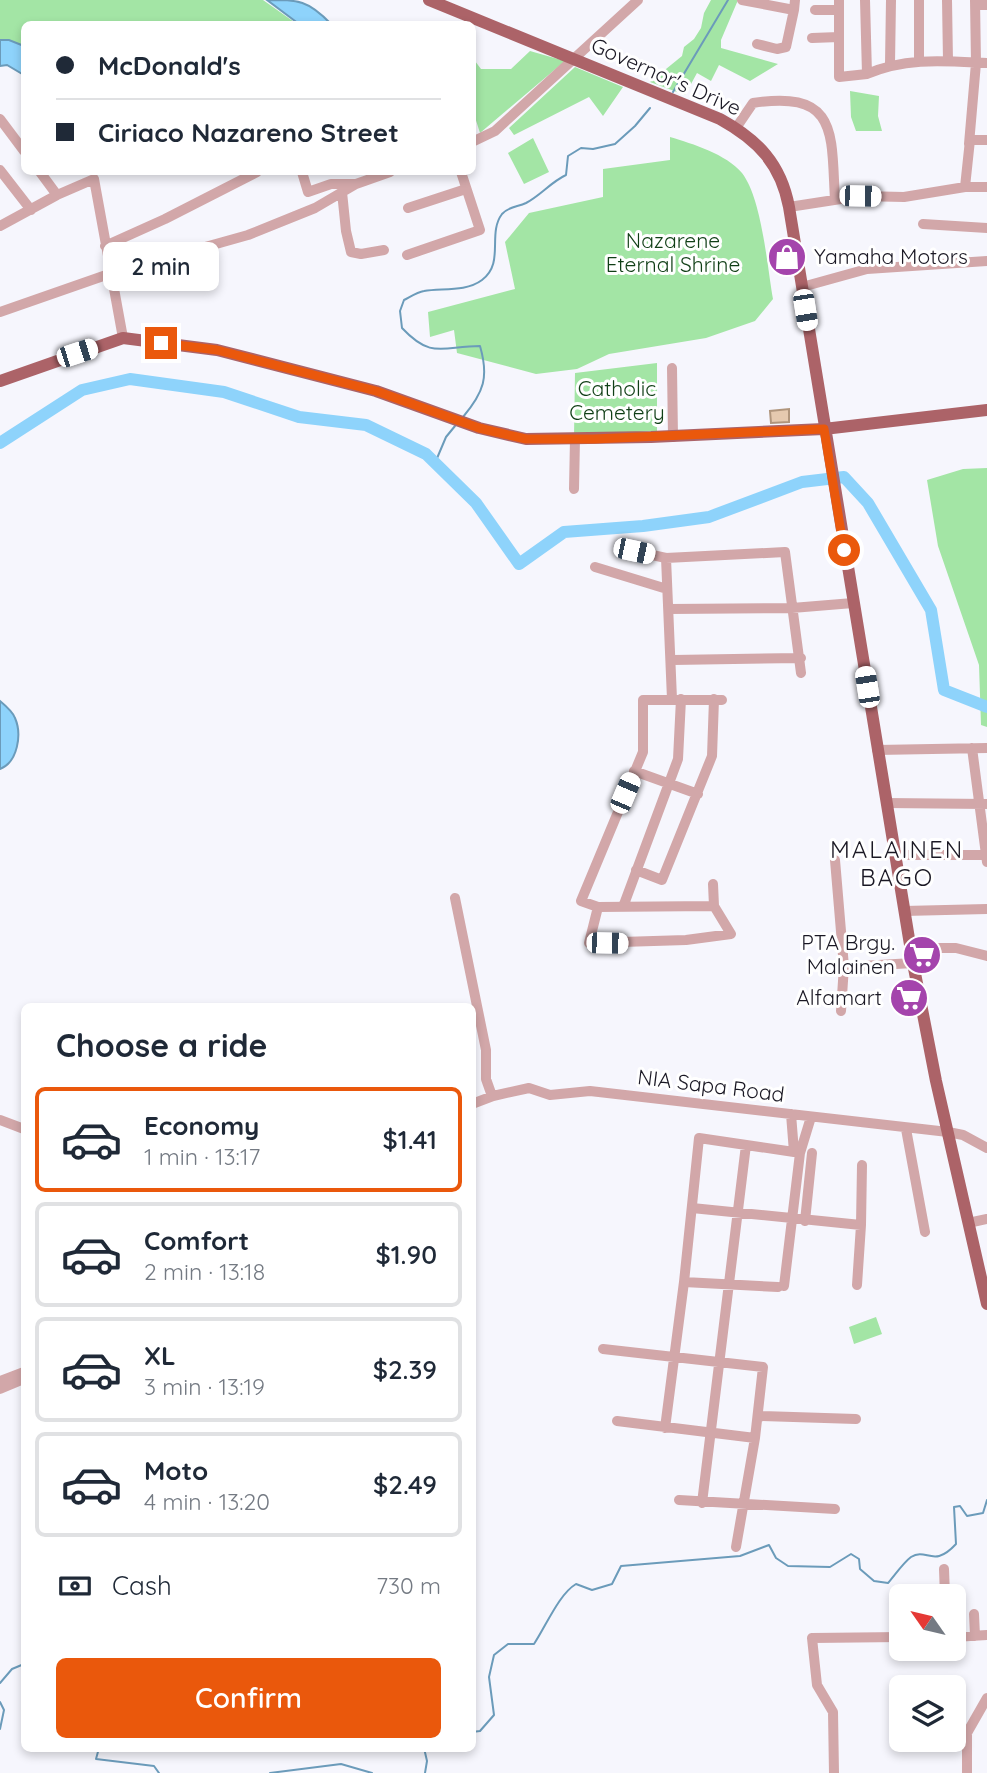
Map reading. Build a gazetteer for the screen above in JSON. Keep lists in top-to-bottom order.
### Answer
{
  "streets": {
    "main road": ["Governor's Drive"],
    "street": ["NIA Sapa Road"]
  },
  "crossings": [
    ["Governor's Drive", "NIA Sapa Road"]
  ],
  "districts": ["MALAINEN BAGO"],
  "parks": ["Nazarene Eternal Shrine", "Catholic Cemetery"],
  "places": {
    "shop": ["Yamaha Motors"],
    "supermarket": ["PTA Brgy. Malainen", "Alfamart"]
  },
  "north": "top left",
  "page": {
    "banner": ["McDonald's", "Ciriaco Nazareno Street"],
    "bubble": "2 min",
    "heading": "Choose a ride",
    "list": [
      {
        "name": "Economy",
        "note": "1 min · 13:17",
        "value": "$1.41"
      },
      {
        "name": "Comfort",
        "note": "2 min · 13:18",
        "value": "$1.90"
      },
      {
        "name": "XL",
        "note": "3 min · 13:19",
        "value": "$2.39"
      },
      {
        "name": "Moto",
        "note": "4 min · 13:20",
        "value": "$2.49"
      }
    ],
    "pay": ["Cash", "730 m"],
    "buttons": "Confirm"
  }
}
